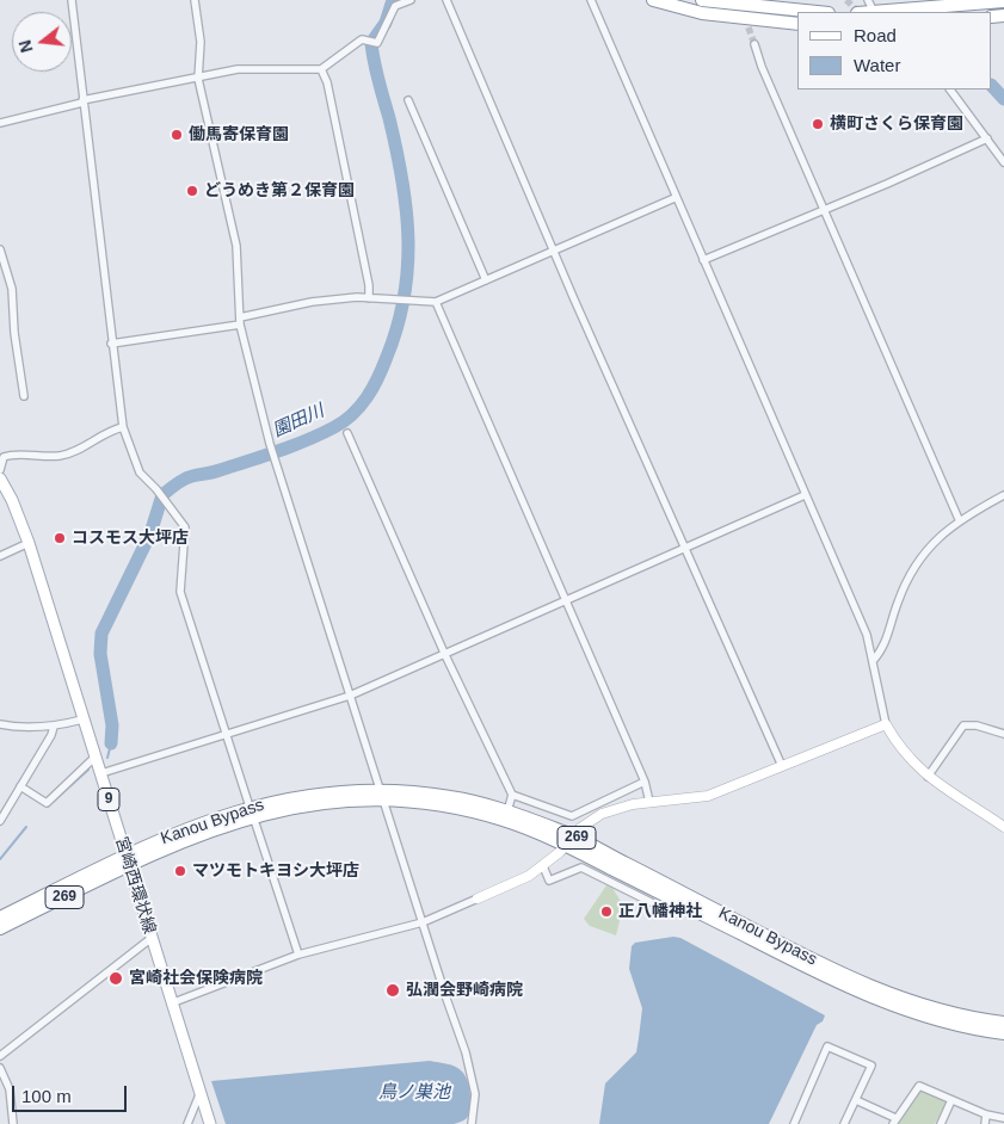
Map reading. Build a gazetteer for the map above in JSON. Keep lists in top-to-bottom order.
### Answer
{
  "streets": {
    "highway": ["Kanou Bypass", "269"],
    "main road": ["9", "宮崎西環状線"]
  },
  "crossings": [
    ["Kanou Bypass", "269"],
    ["Kanou Bypass", "宮崎西環状線"],
    ["269", "宮崎西環状線"]
  ],
  "water": ["園田川", "鳥ノ巣池"],
  "places": [
    "横町さくら保育園",
    "働馬寄保育園",
    "どうめき第２保育園",
    "コスモス大坪店",
    "マツモトキヨシ大坪店",
    "正八幡神社",
    "宮崎社会保険病院",
    "弘潤会野崎病院"
  ],
  "legend": ["Road", "Water"],
  "scale_bar": "100 m",
  "north": "left"
}
